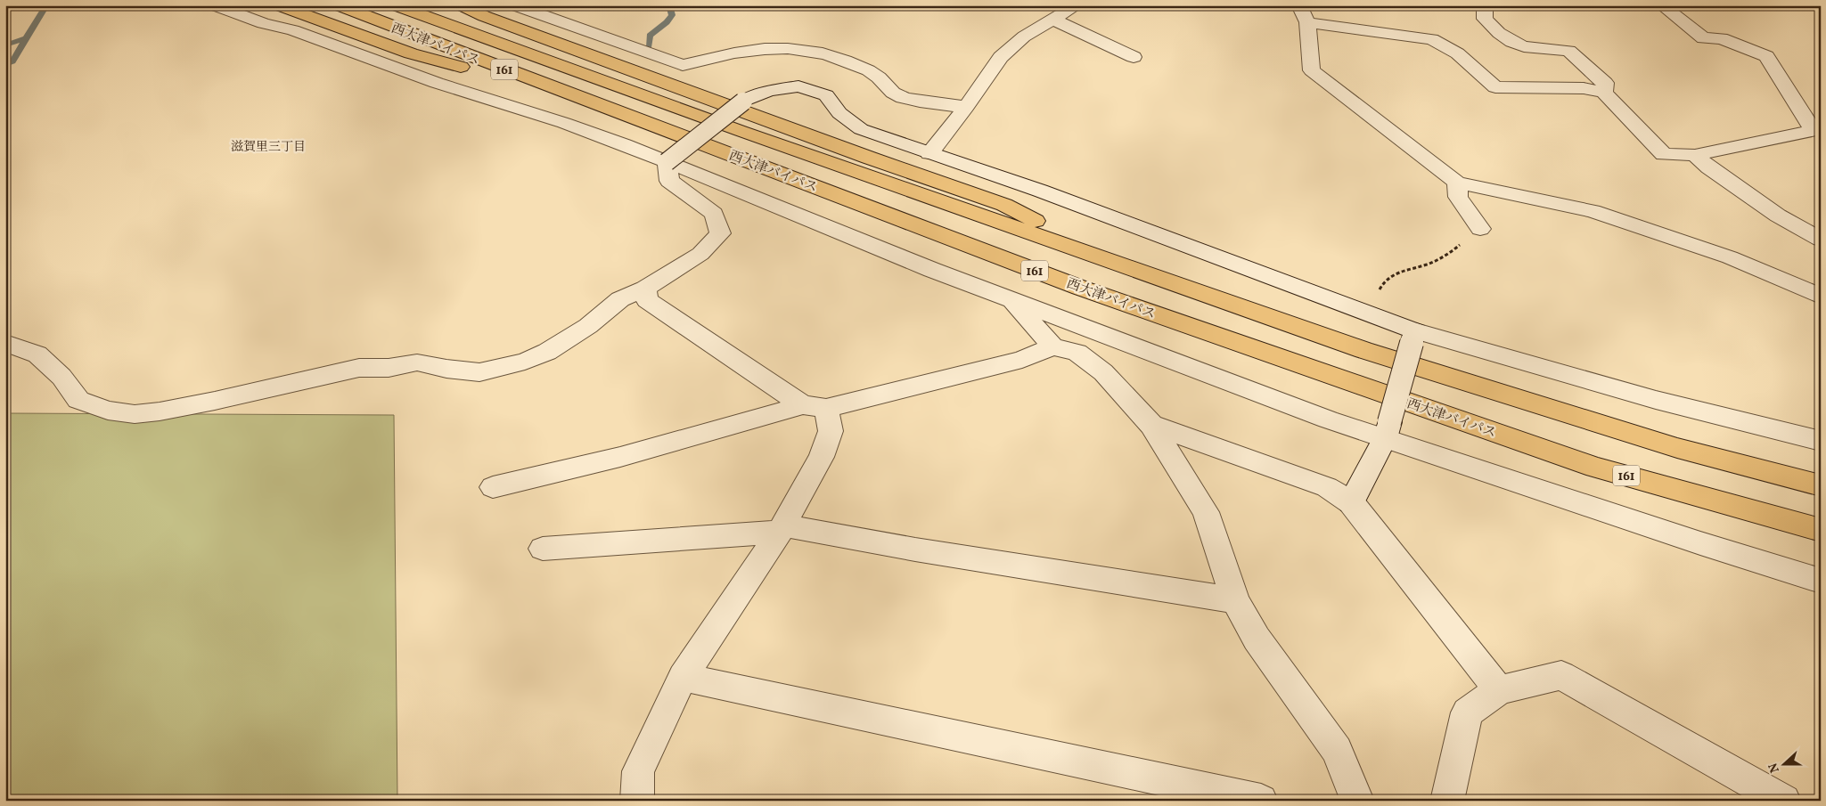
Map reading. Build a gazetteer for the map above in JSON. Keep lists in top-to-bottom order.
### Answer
{
  "streets": {
    "highway": ["西大津バイパス", "161"]
  },
  "districts": ["滋賀里三丁目"],
  "north": "left"
}
